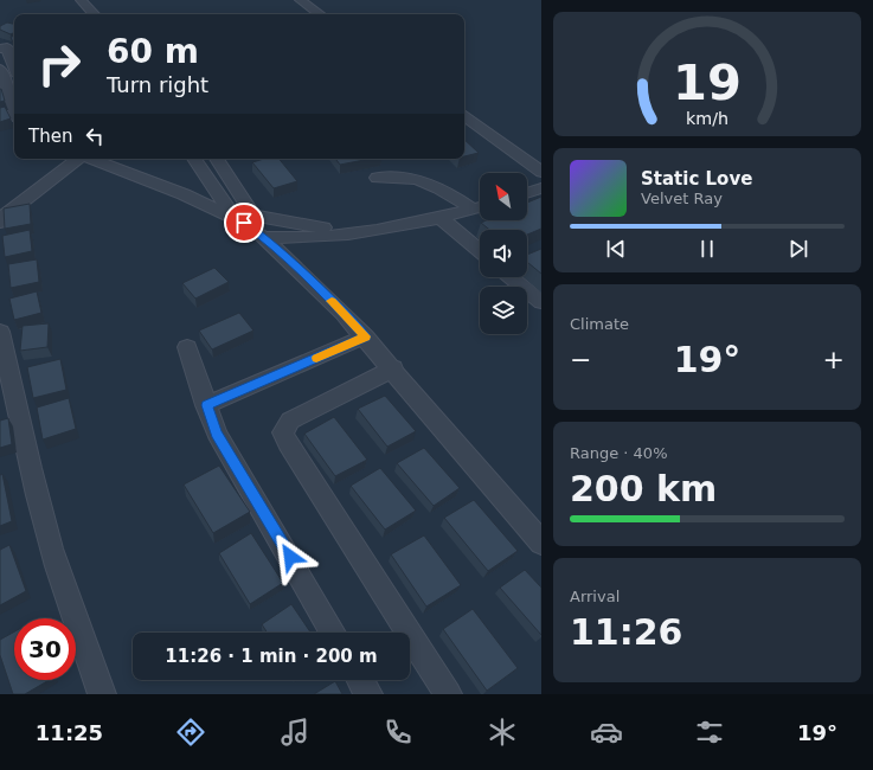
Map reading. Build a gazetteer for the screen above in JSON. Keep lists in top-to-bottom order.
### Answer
{
  "north": "top left",
  "page": {
    "turn": ["60 m", "Turn right"],
    "then": "Then",
    "song": ["Static Love", "Velvet Ray"],
    "tile": [
      "Climate",
      ["Range · 40%", "200 km"],
      ["Arrival", "11:26"]
    ],
    "heat": ["−", "19°", "+"],
    "limit": "30",
    "trip": "11:26 · 1 min · 200 m",
    "tabs": ["11:25", "19°"],
    "gauge": ["19", "km/h"]
  }
}
